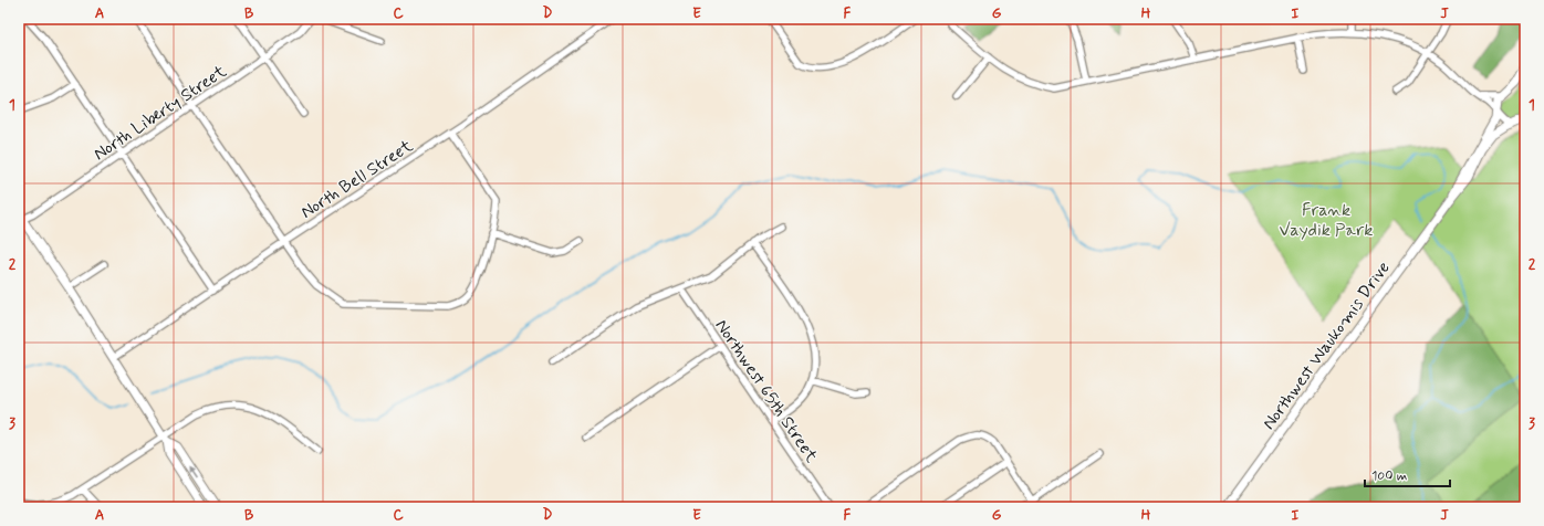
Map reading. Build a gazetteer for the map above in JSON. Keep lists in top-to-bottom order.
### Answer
{
  "streets": {
    "main road": ["Northwest Waukomis Drive"],
    "street": ["North Liberty Street", "North Bell Street", "Northwest 65th Street"]
  },
  "parks": ["Frank Vaydik Park"],
  "scale_bar": "100 m",
  "grid": {
    "columns": [
      "A",
      "B",
      "C",
      "D",
      "E",
      "F",
      "G",
      "H",
      "I",
      "J"
    ],
    "rows": ["1", "2", "3"]
  }
}
